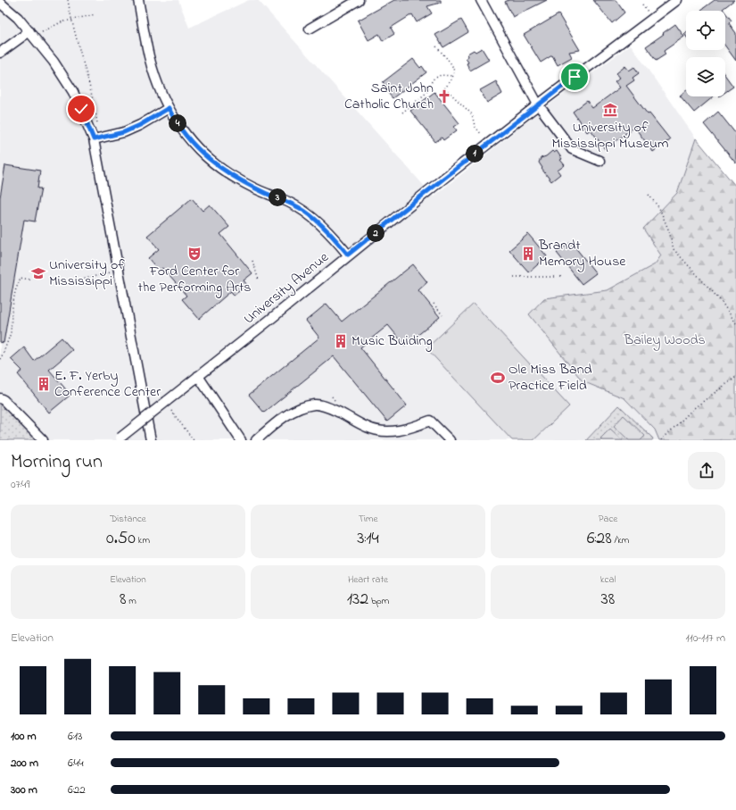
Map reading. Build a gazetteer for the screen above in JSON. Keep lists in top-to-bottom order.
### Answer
{
  "streets": {
    "street": ["University Avenue"]
  },
  "parks": ["Bailey Woods"],
  "places": {
    "church": ["Saint John Catholic Church"],
    "museum": ["University of Mississippi Museum"],
    "theatre": ["Ford Center for the Performing Arts"],
    "building": ["Brandt Memory House", "Music Buiding", "E. F. Yerby Conference Center"],
    "school or university": ["University of Mississippi"],
    "sports": ["Ole Miss Band Practice Field"]
  },
  "page": {
    "pins": [
      "4",
      "1",
      "3",
      "2"
    ],
    "heading": ["Morning run", "07:49"],
    "stats": [
      ["Distance", "0.50 km"],
      ["Time", "3:14"],
      ["Pace", "6:28 /km"],
      ["Elevation", "8 m"],
      ["Heart rate", "132 bpm"],
      ["kcal", "38"]
    ],
    "chart": ["Elevation", "110–117 m"],
    "list": [
      {
        "name": "100 m",
        "note": "6:13"
      },
      {
        "name": "200 m",
        "note": "6:44"
      },
      {
        "name": "300 m",
        "note": "6:22"
      }
    ]
  }
}
